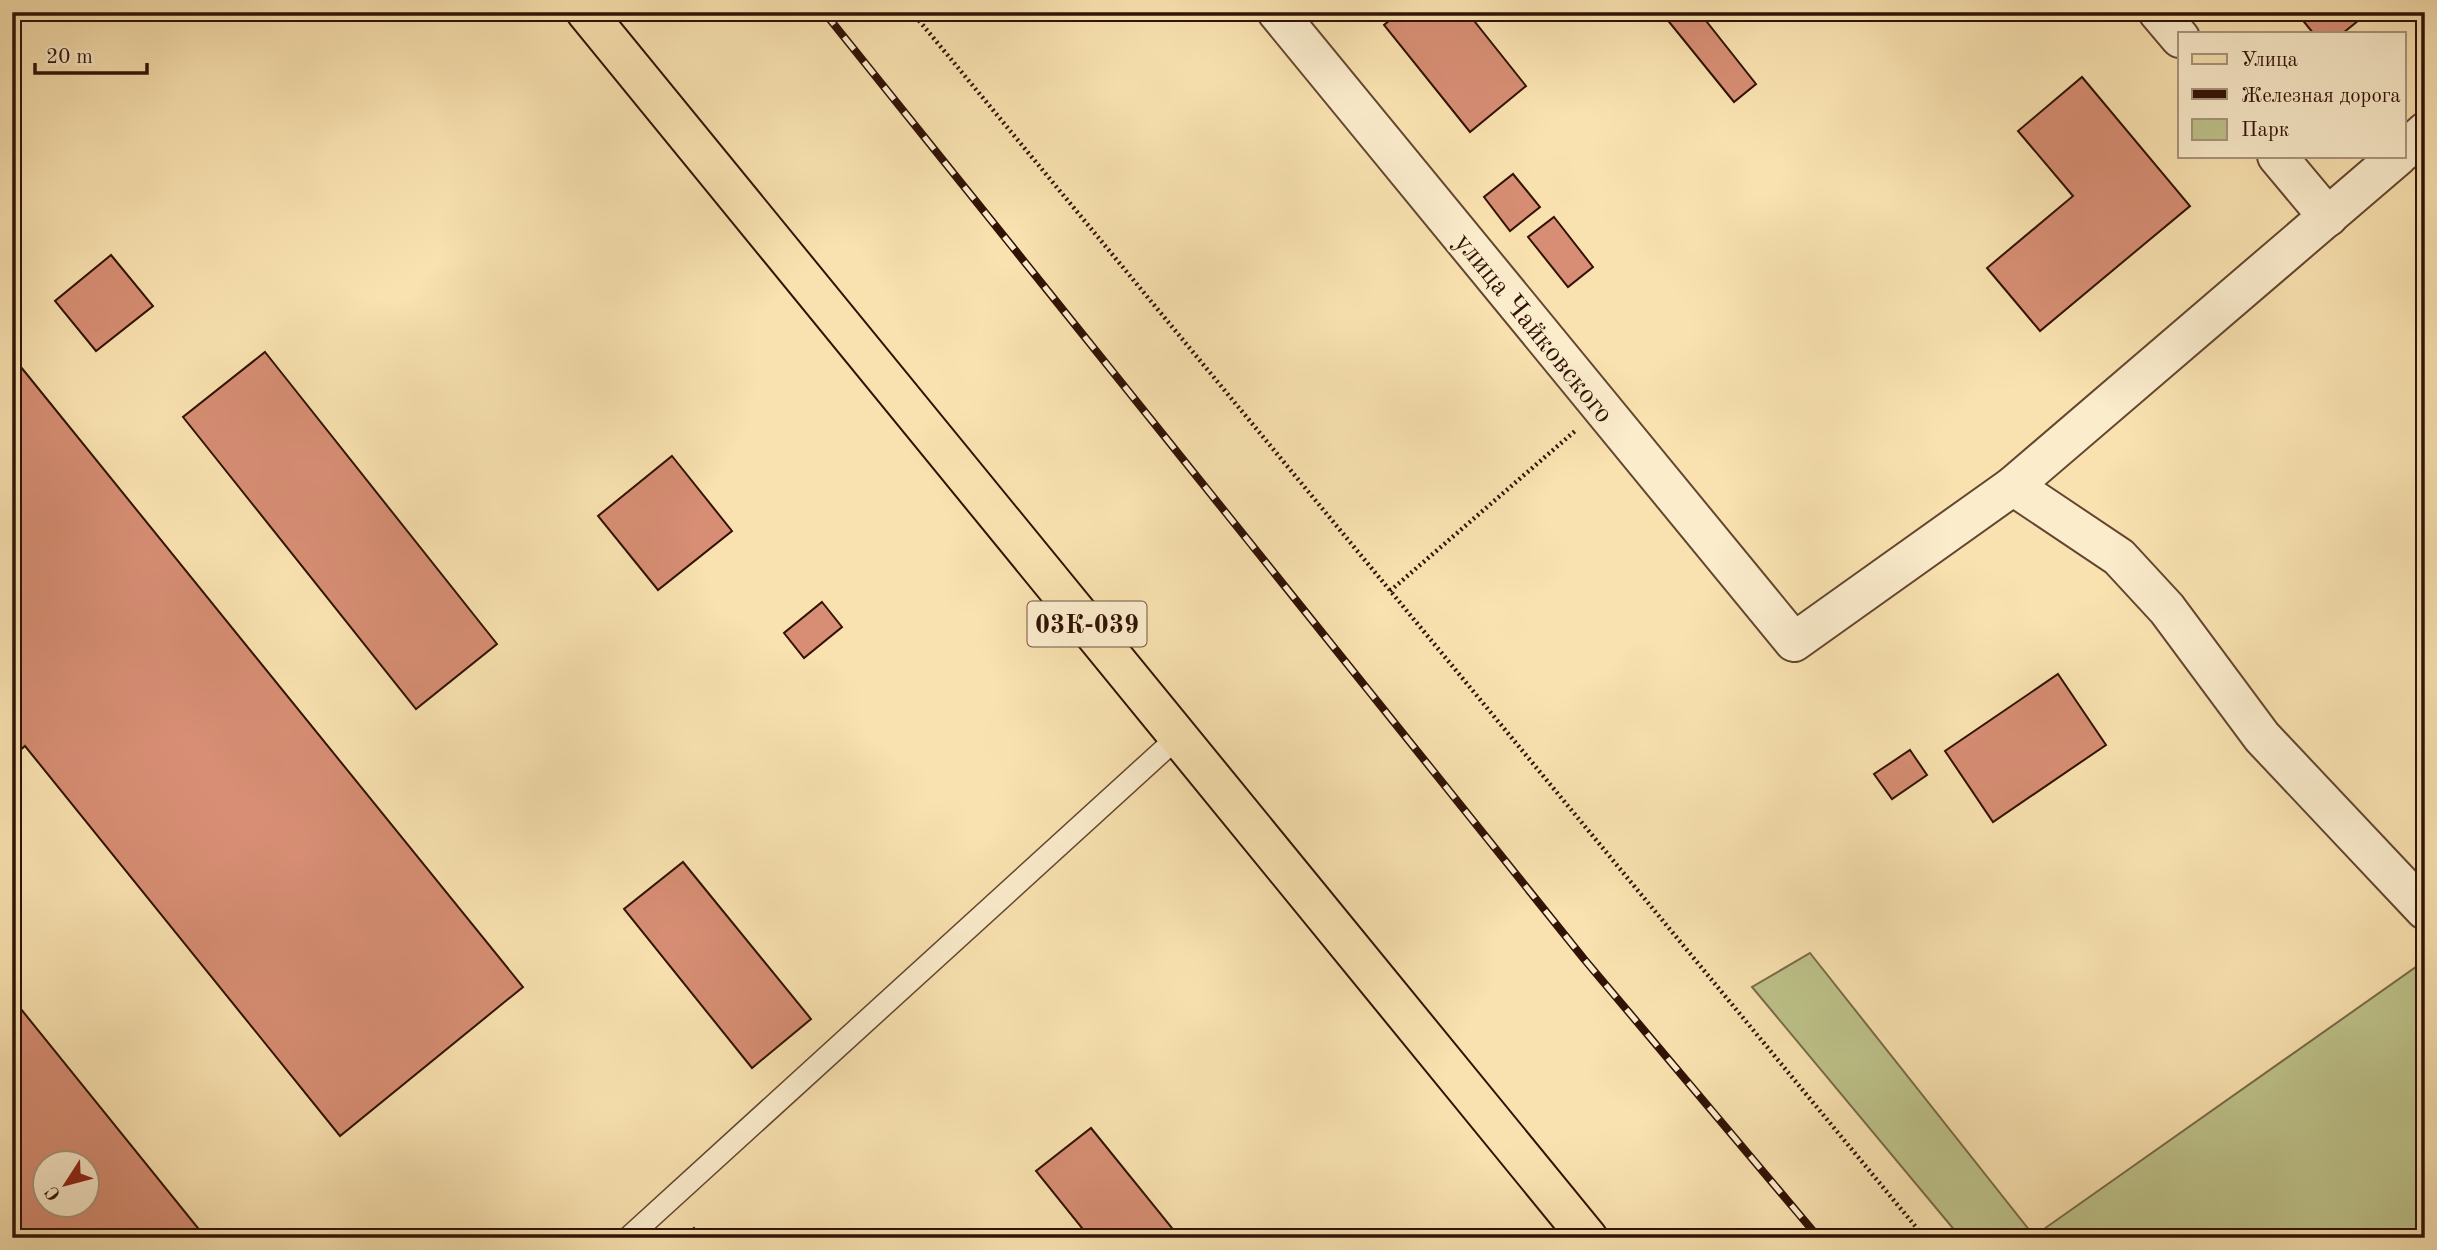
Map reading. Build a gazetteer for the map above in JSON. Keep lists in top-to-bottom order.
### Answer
{
  "streets": {
    "main road": ["03К-039"],
    "street": ["улица Чайковского"]
  },
  "legend": ["Улица", "Железная дорога", "Парк"],
  "scale_bar": "20 m",
  "north": "bottom left"
}
